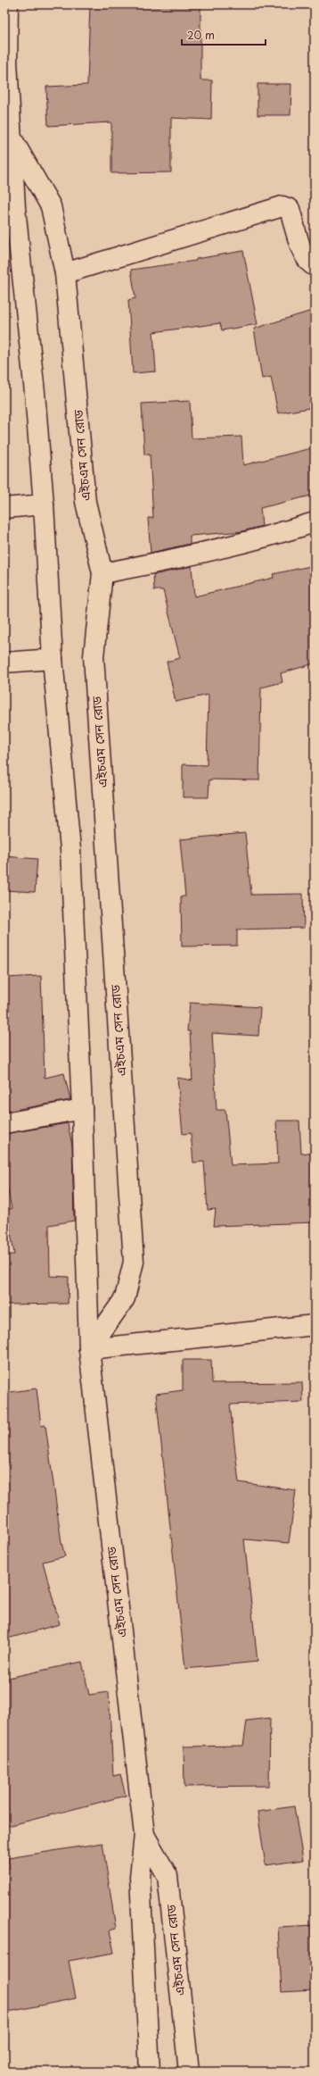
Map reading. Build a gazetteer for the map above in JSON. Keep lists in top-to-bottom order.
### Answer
{
  "streets": {
    "main road": ["এইচএম সেন রোড"]
  },
  "scale_bar": "20 m"
}
